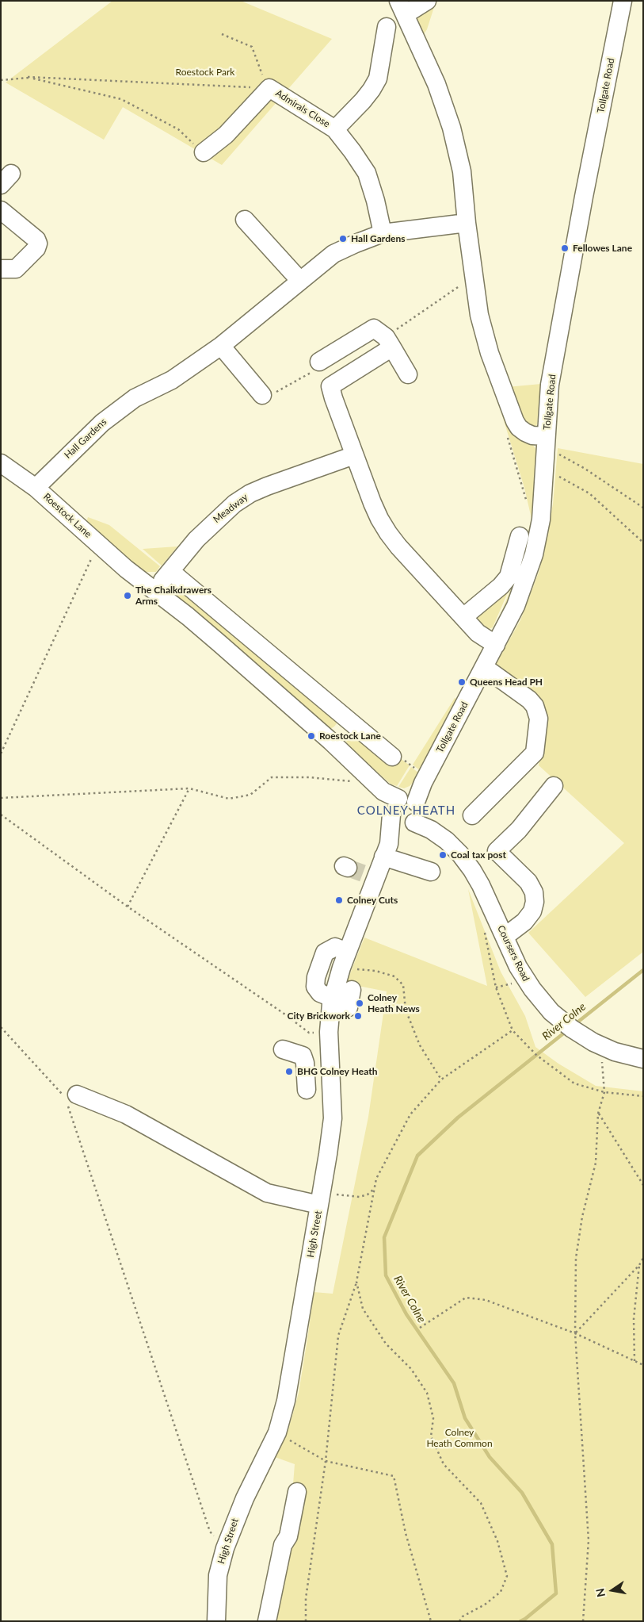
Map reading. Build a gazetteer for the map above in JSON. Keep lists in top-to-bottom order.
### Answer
{
  "streets": {
    "street": [
      "Tollgate Road",
      "Admirals Close",
      "Hall Gardens",
      "Meadway",
      "Roestock Lane",
      "Coursers Road",
      "High Street"
    ]
  },
  "crossings": [
    ["Tollgate Road", "Roestock Lane"],
    ["Tollgate Road", "Coursers Road"],
    ["Tollgate Road", "High Street"],
    ["Admirals Close", "Hall Gardens"],
    ["Hall Gardens", "Roestock Lane"],
    ["Meadway", "Roestock Lane"],
    ["Roestock Lane", "Coursers Road"],
    ["Roestock Lane", "High Street"],
    ["Coursers Road", "High Street"]
  ],
  "districts": ["COLNEY HEATH"],
  "water": ["River Colne"],
  "parks": ["Roestock Park", "Colney Heath Common"],
  "places": [
    "Hall Gardens",
    "Fellowes Lane",
    "The Chalkdrawers Arms",
    "Queens Head PH",
    "Roestock Lane",
    "Coal tax post",
    "Colney Cuts",
    "Colney Heath News",
    "City Brickwork",
    "BHG Colney Heath"
  ],
  "north": "left"
}
